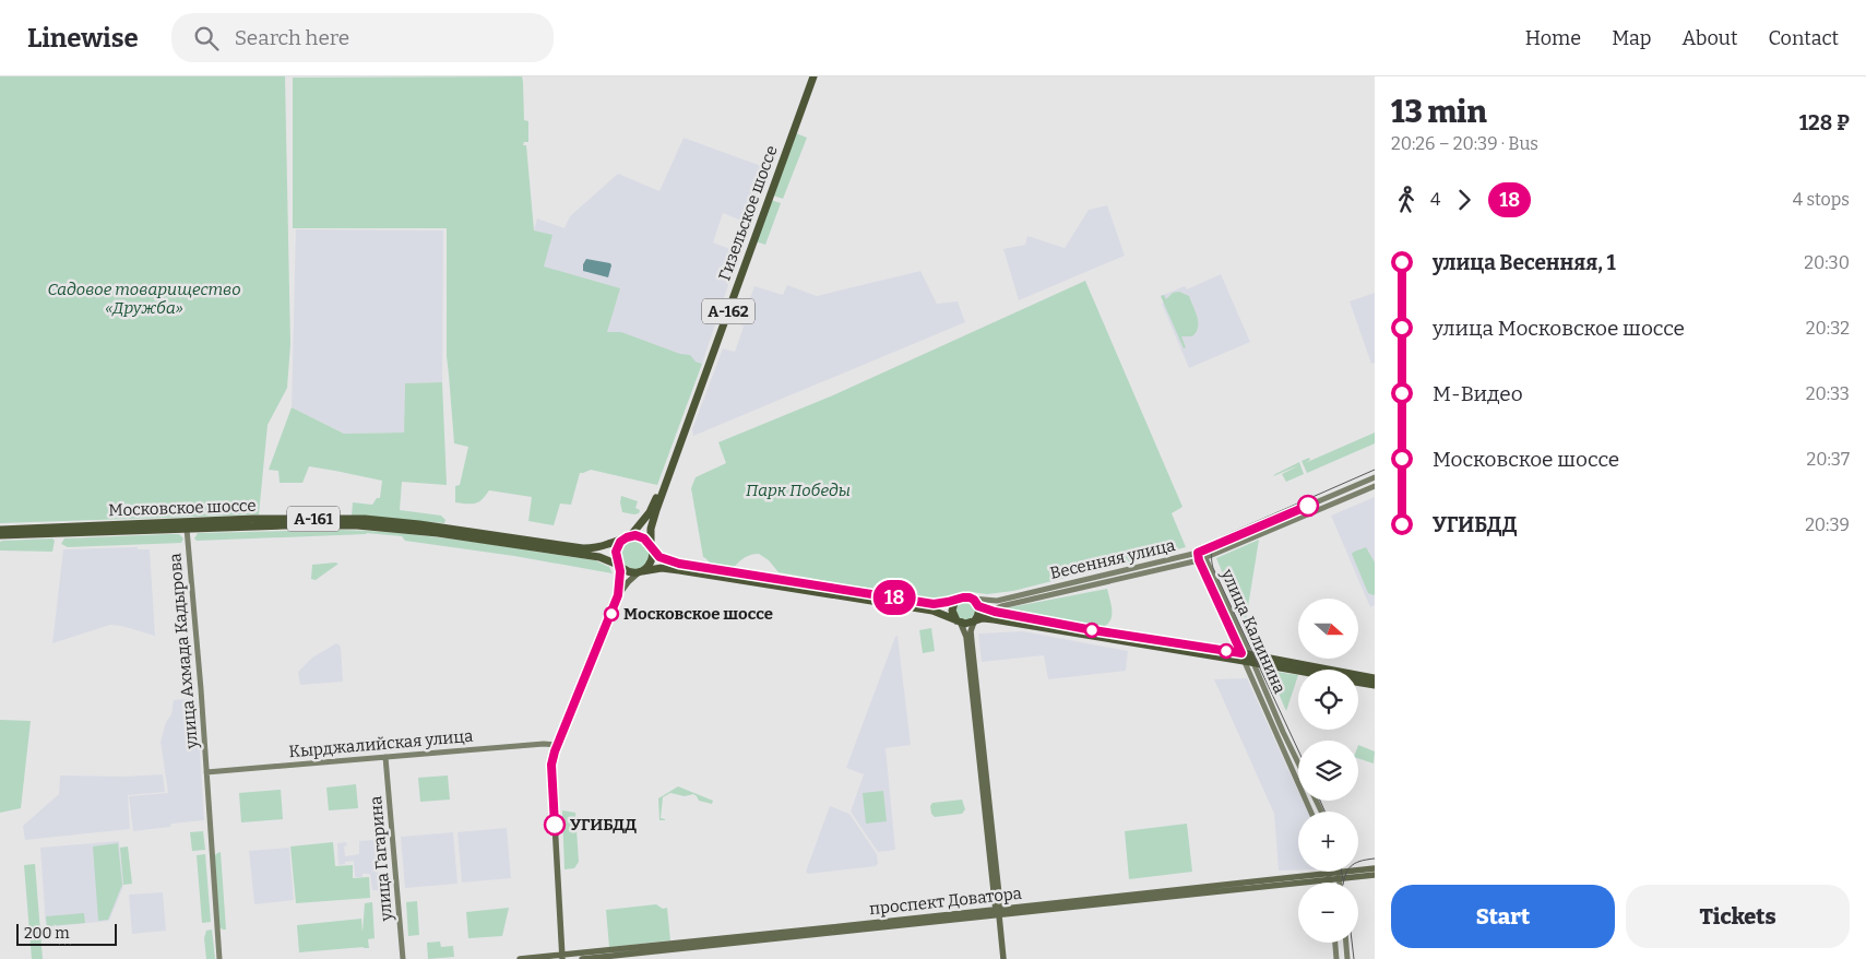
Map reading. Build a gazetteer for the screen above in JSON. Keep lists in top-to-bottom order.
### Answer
{
  "streets": {
    "highway": [
      "Гизельское шоссе",
      "А-162",
      "Московское шоссе",
      "А-161"
    ],
    "main road": ["проспект Доватора"],
    "street": [
      "Весенняя улица",
      "улица Калинина",
      "улица Ахмада Кадырова",
      "Кырджалийская улица",
      "улица Гагарина"
    ]
  },
  "crossings": [
    ["Гизельское шоссе", "Московское шоссе"],
    ["Гизельское шоссе", "А-161"],
    ["Московское шоссе", "А-161"],
    ["Московское шоссе", "улица Ахмада Кадырова"],
    ["А-161", "Весенняя улица"],
    ["Весенняя улица", "улица Калинина"],
    ["улица Ахмада Кадырова", "Кырджалийская улица"],
    ["Кырджалийская улица", "улица Гагарина"]
  ],
  "parks": ["Садовое товарищество «Дружба»", "Парк Победы"],
  "places": ["Московское шоссе", "УГИБДД"],
  "lines": ["bus line 18"],
  "scale_bar": "200 m",
  "north": "right",
  "page": {
    "header": "Linewise",
    "search": "Search here",
    "nav": [
      "Home",
      "Map",
      "About",
      "Contact"
    ],
    "on_map": "18",
    "heading": ["13 min", "20:26 – 20:39 · Bus", "128 ₽"],
    "legs": ["4", "18", "4 stops"],
    "list": [
      {
        "name": "улица Весенняя, 1",
        "value": "20:30"
      },
      {
        "name": "улица Московское шоссе",
        "value": "20:32"
      },
      {
        "name": "М-Видео",
        "value": "20:33"
      },
      {
        "name": "Московское шоссе",
        "value": "20:37"
      },
      {
        "name": "УГИБДД",
        "value": "20:39"
      }
    ],
    "map_buttons": ["+", "−"],
    "buttons": ["Start", "Tickets"],
    "scale": "200 m"
  }
}
